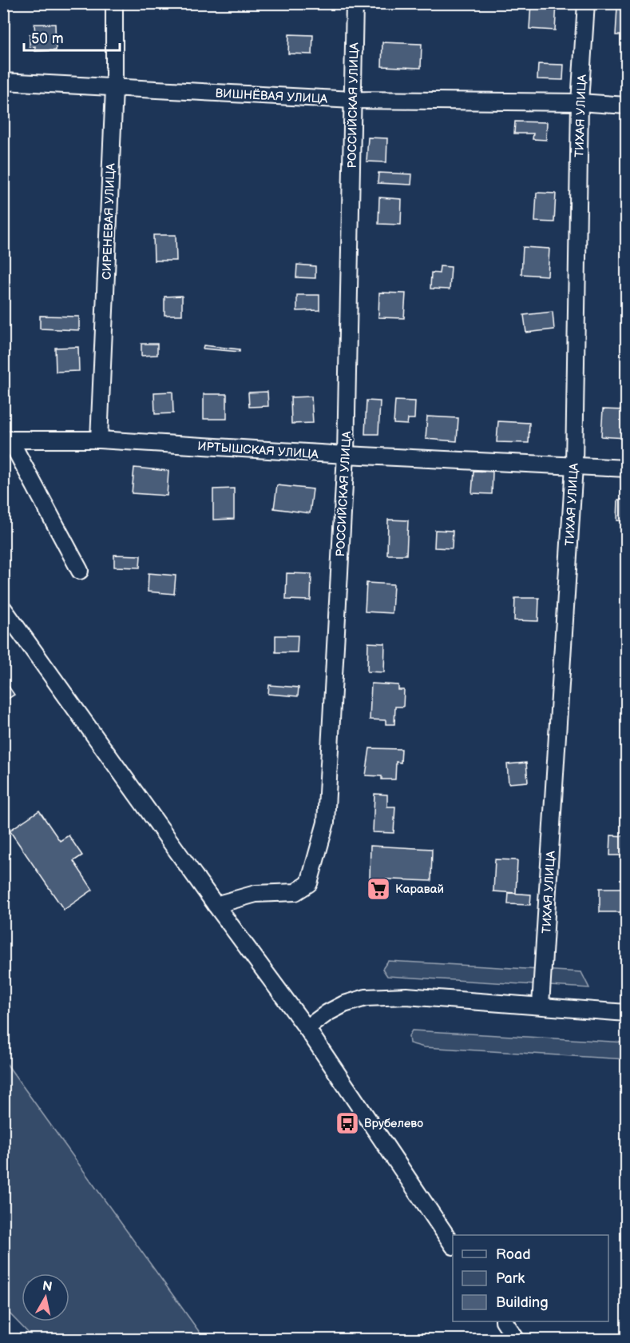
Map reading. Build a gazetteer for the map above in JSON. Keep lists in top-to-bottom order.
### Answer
{
  "streets": {
    "street": [
      "ВИШНЁВАЯ УЛИЦА",
      "РОССИЙСКАЯ УЛИЦА",
      "ТИХАЯ УЛИЦА",
      "СИРЕНЕВАЯ УЛИЦА",
      "ИРТЫШСКАЯ УЛИЦА"
    ]
  },
  "crossings": [
    ["ВИШНЁВАЯ УЛИЦА", "РОССИЙСКАЯ УЛИЦА"],
    ["ВИШНЁВАЯ УЛИЦА", "ТИХАЯ УЛИЦА"],
    ["ВИШНЁВАЯ УЛИЦА", "СИРЕНЕВАЯ УЛИЦА"],
    ["РОССИЙСКАЯ УЛИЦА", "ИРТЫШСКАЯ УЛИЦА"],
    ["ТИХАЯ УЛИЦА", "ИРТЫШСКАЯ УЛИЦА"],
    ["СИРЕНЕВАЯ УЛИЦА", "ИРТЫШСКАЯ УЛИЦА"]
  ],
  "places": {
    "supermarket": ["Каравай"],
    "bus stop": ["Врубелево"]
  },
  "legend": ["Road", "Park", "Building"],
  "scale_bar": "50 m",
  "north": "top"
}
